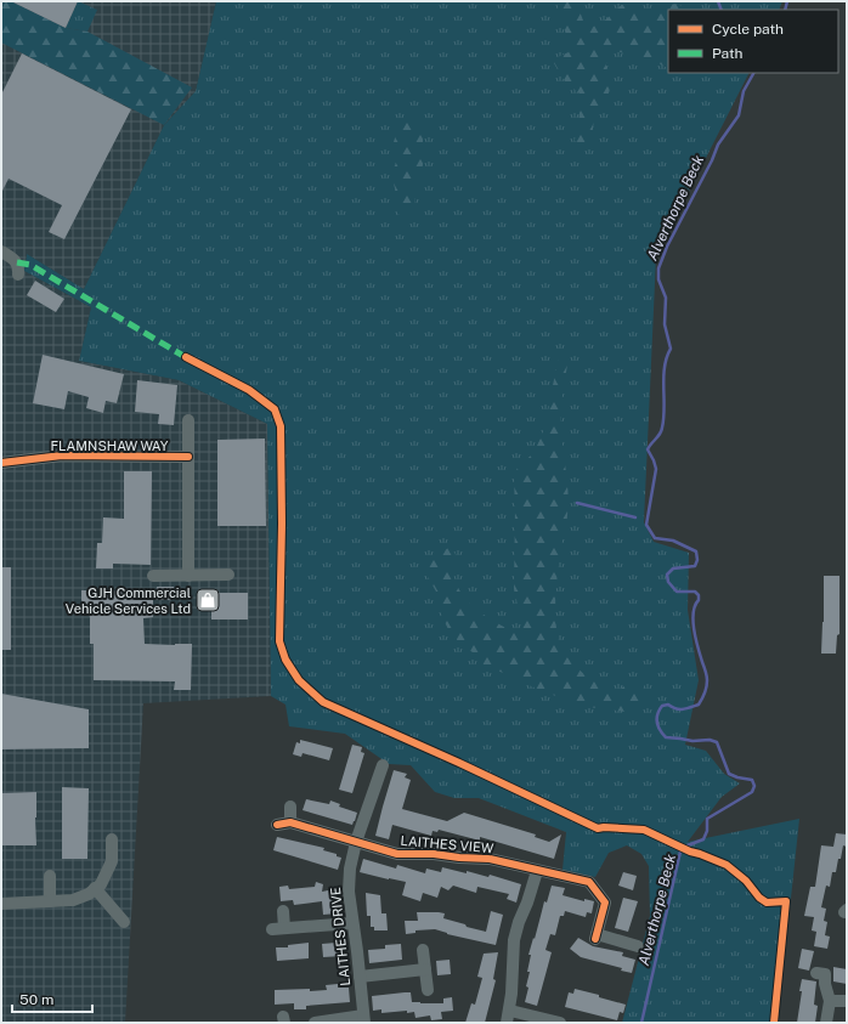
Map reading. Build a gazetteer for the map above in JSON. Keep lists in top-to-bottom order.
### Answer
{
  "streets": {
    "street": ["FLAMNSHAW WAY", "LAITHES VIEW", "LAITHES DRIVE"]
  },
  "crossings": [
    ["LAITHES VIEW", "LAITHES DRIVE"]
  ],
  "water": ["Alverthorpe Beck"],
  "places": {
    "shop": ["GJH Commercial Vehicle Services Ltd"]
  },
  "legend": ["Cycle path", "Path"],
  "scale_bar": "50 m"
}
